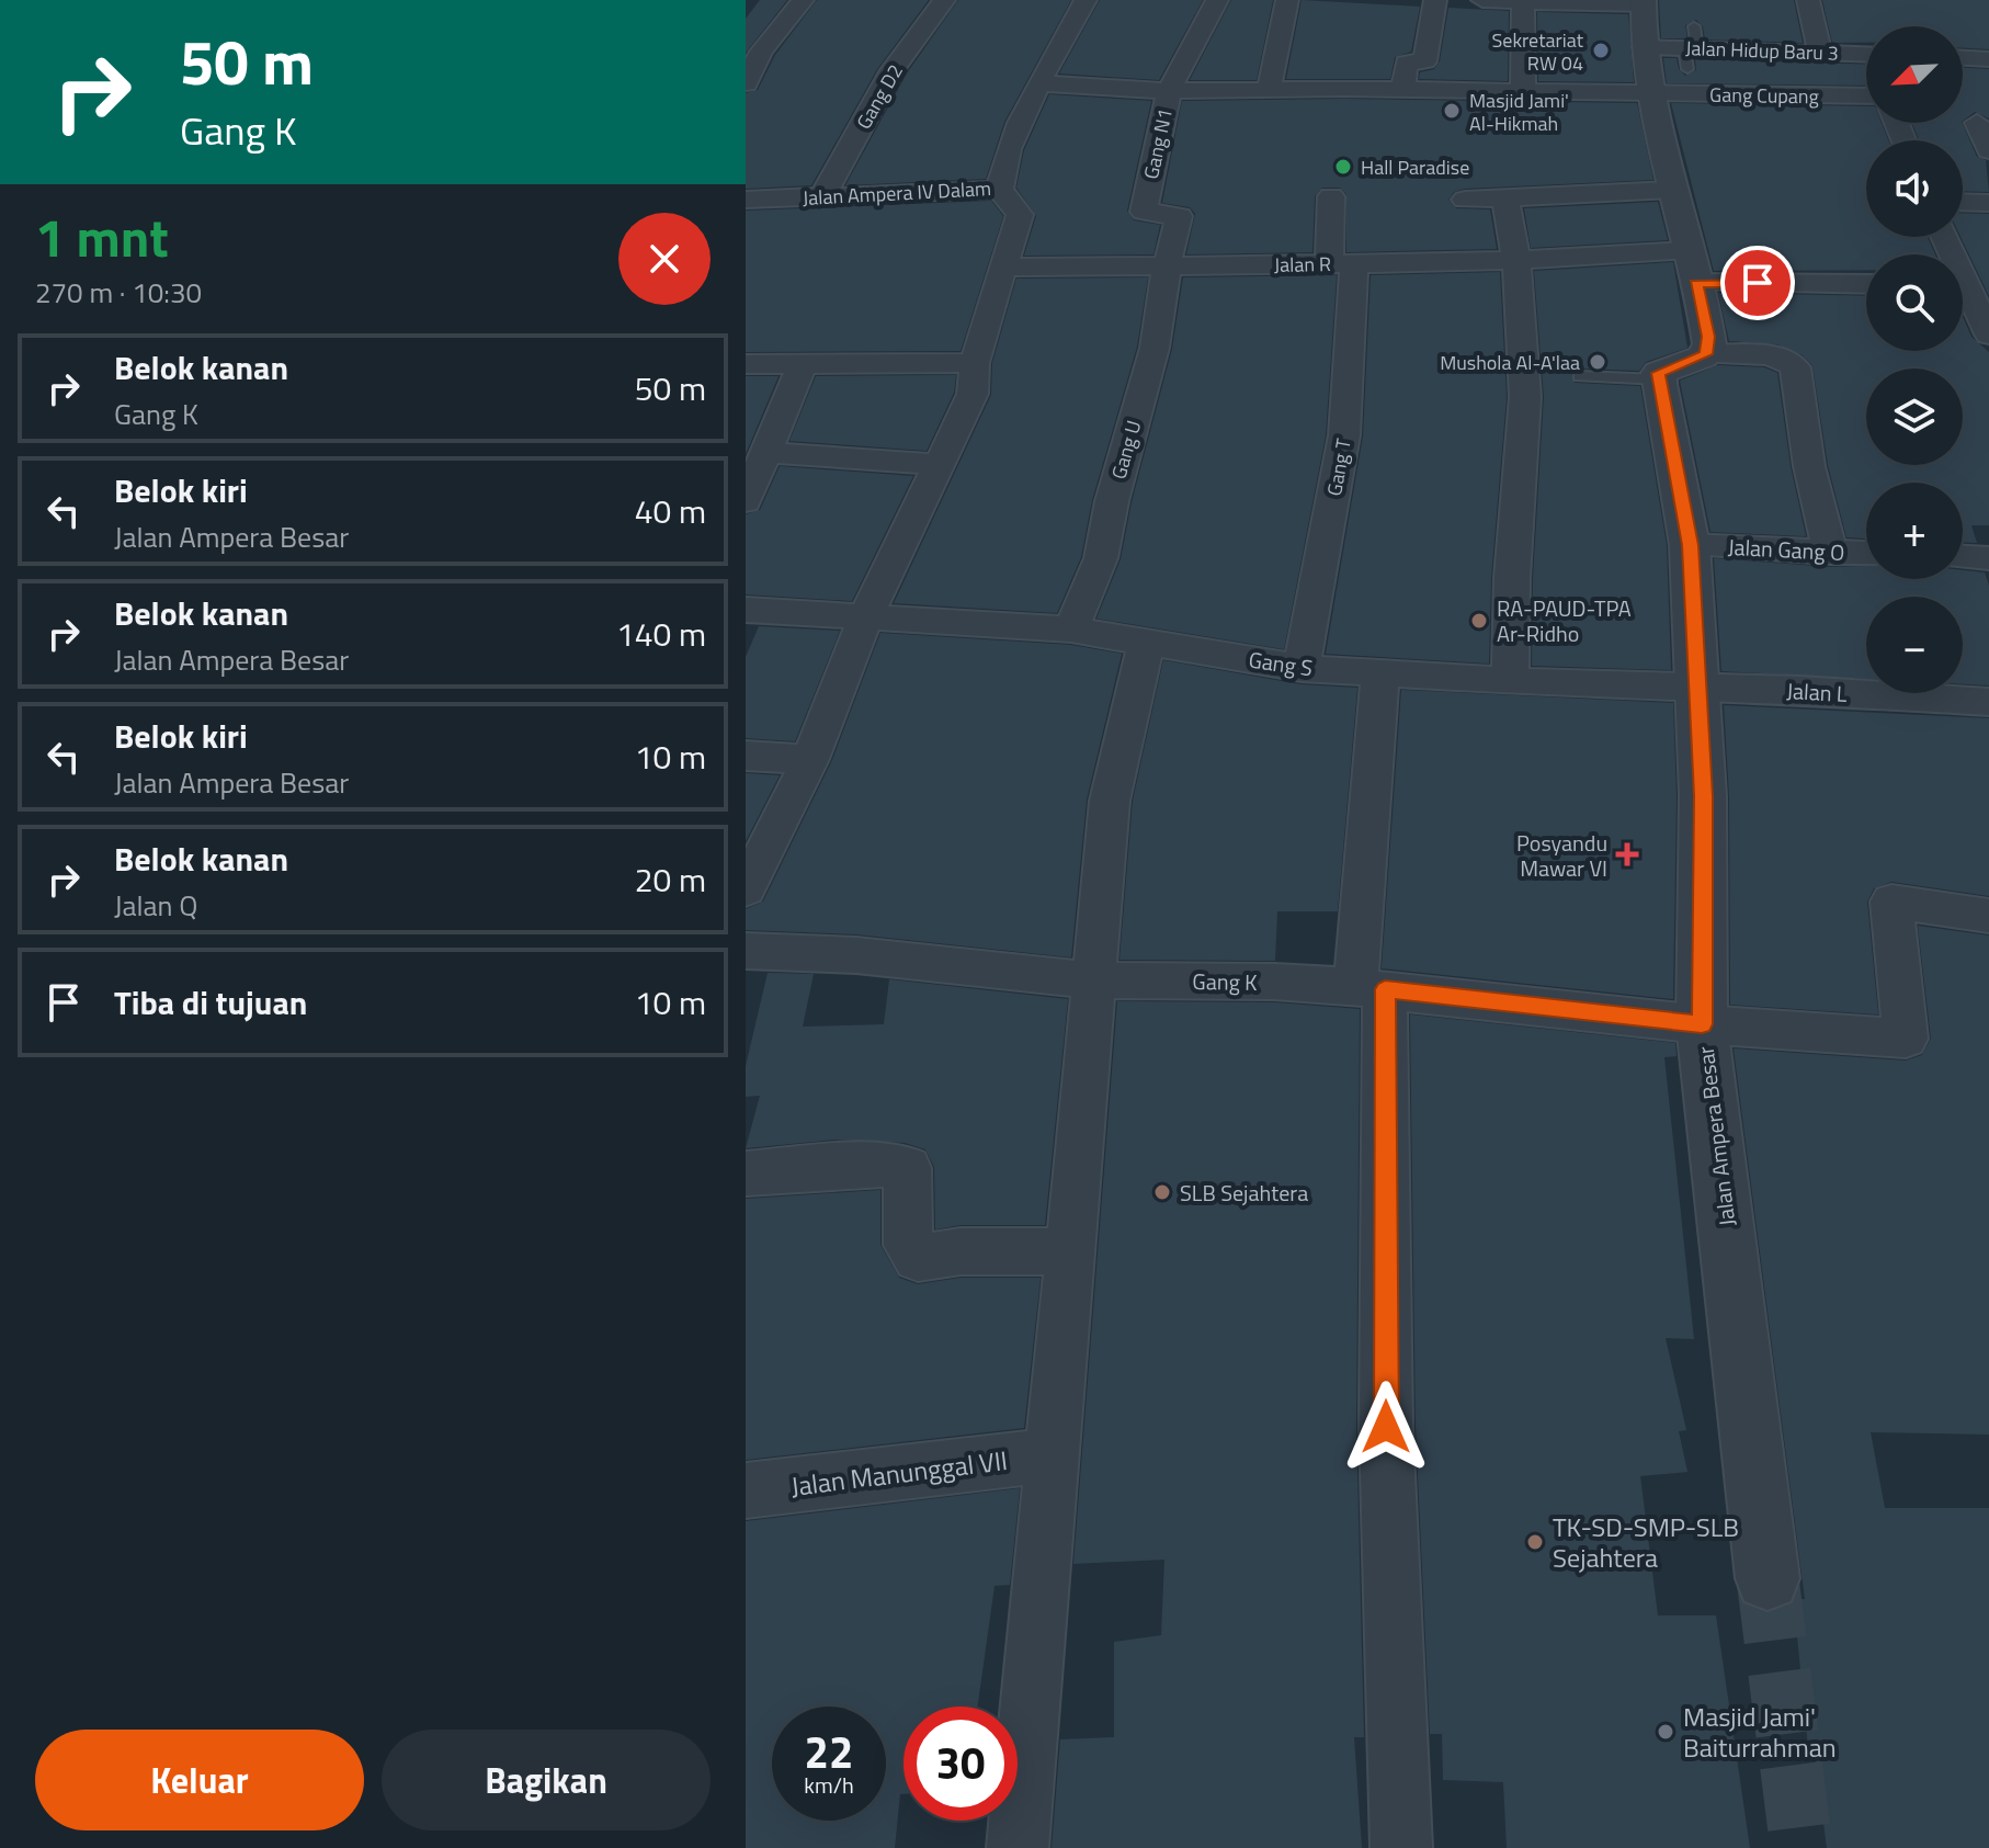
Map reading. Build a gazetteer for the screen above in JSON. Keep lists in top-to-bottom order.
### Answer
{
  "streets": {
    "street": [
      "Jalan Hidup Baru 3",
      "Gang Cupang",
      "Gang D2",
      "Gang N1",
      "Jalan Ampera IV Dalam",
      "Jalan R",
      "Gang U",
      "Gang T",
      "Jalan Gang O",
      "Gang S",
      "Jalan L",
      "Gang K",
      "Jalan Ampera Besar",
      "Jalan Manunggal VII"
    ]
  },
  "crossings": [
    ["Gang Cupang", "Gang N1"],
    ["Gang Cupang", "Jalan Ampera IV Dalam"],
    ["Gang D2", "Jalan Ampera IV Dalam"],
    ["Gang N1", "Jalan R"],
    ["Gang N1", "Gang U"],
    ["Jalan R", "Gang U"],
    ["Jalan R", "Gang T"],
    ["Gang U", "Gang S"],
    ["Gang T", "Gang S"],
    ["Jalan Gang O", "Jalan Ampera Besar"],
    ["Gang S", "Jalan L"],
    ["Gang S", "Jalan Ampera Besar"],
    ["Jalan L", "Jalan Ampera Besar"],
    ["Gang K", "Jalan Ampera Besar"]
  ],
  "places": {
    "other": [
      "Sekretariat RW 04",
      "Masjid Jami' Al-Hikmah",
      "Hall Paradise",
      "Mushola Al-A'laa",
      "RA-PAUD-TPA Ar-Ridho",
      "SLB Sejahtera",
      "TK-SD-SMP-SLB Sejahtera",
      "Masjid Jami' Baiturrahman"
    ],
    "health": ["Posyandu Mawar VI"]
  },
  "north": "bottom left",
  "page": {
    "turn": ["50 m", "Gang K"],
    "map_buttons": ["+", "−"],
    "heading": ["1 mnt", "270 m · 10:30"],
    "list": [
      {
        "name": "Belok kanan",
        "note": "Gang K",
        "value": "50 m"
      },
      {
        "name": "Belok kiri",
        "note": "Jalan Ampera Besar",
        "value": "40 m"
      },
      {
        "name": "Belok kanan",
        "note": "Jalan Ampera Besar",
        "value": "140 m"
      },
      {
        "name": "Belok kiri",
        "note": "Jalan Ampera Besar",
        "value": "10 m"
      },
      {
        "name": "Belok kanan",
        "note": "Jalan Q",
        "value": "20 m"
      },
      {
        "name": "Tiba di tujuan",
        "value": "10 m"
      }
    ],
    "speed": "22 km/h",
    "limit": "30",
    "buttons": ["Keluar", "Bagikan"]
  }
}
